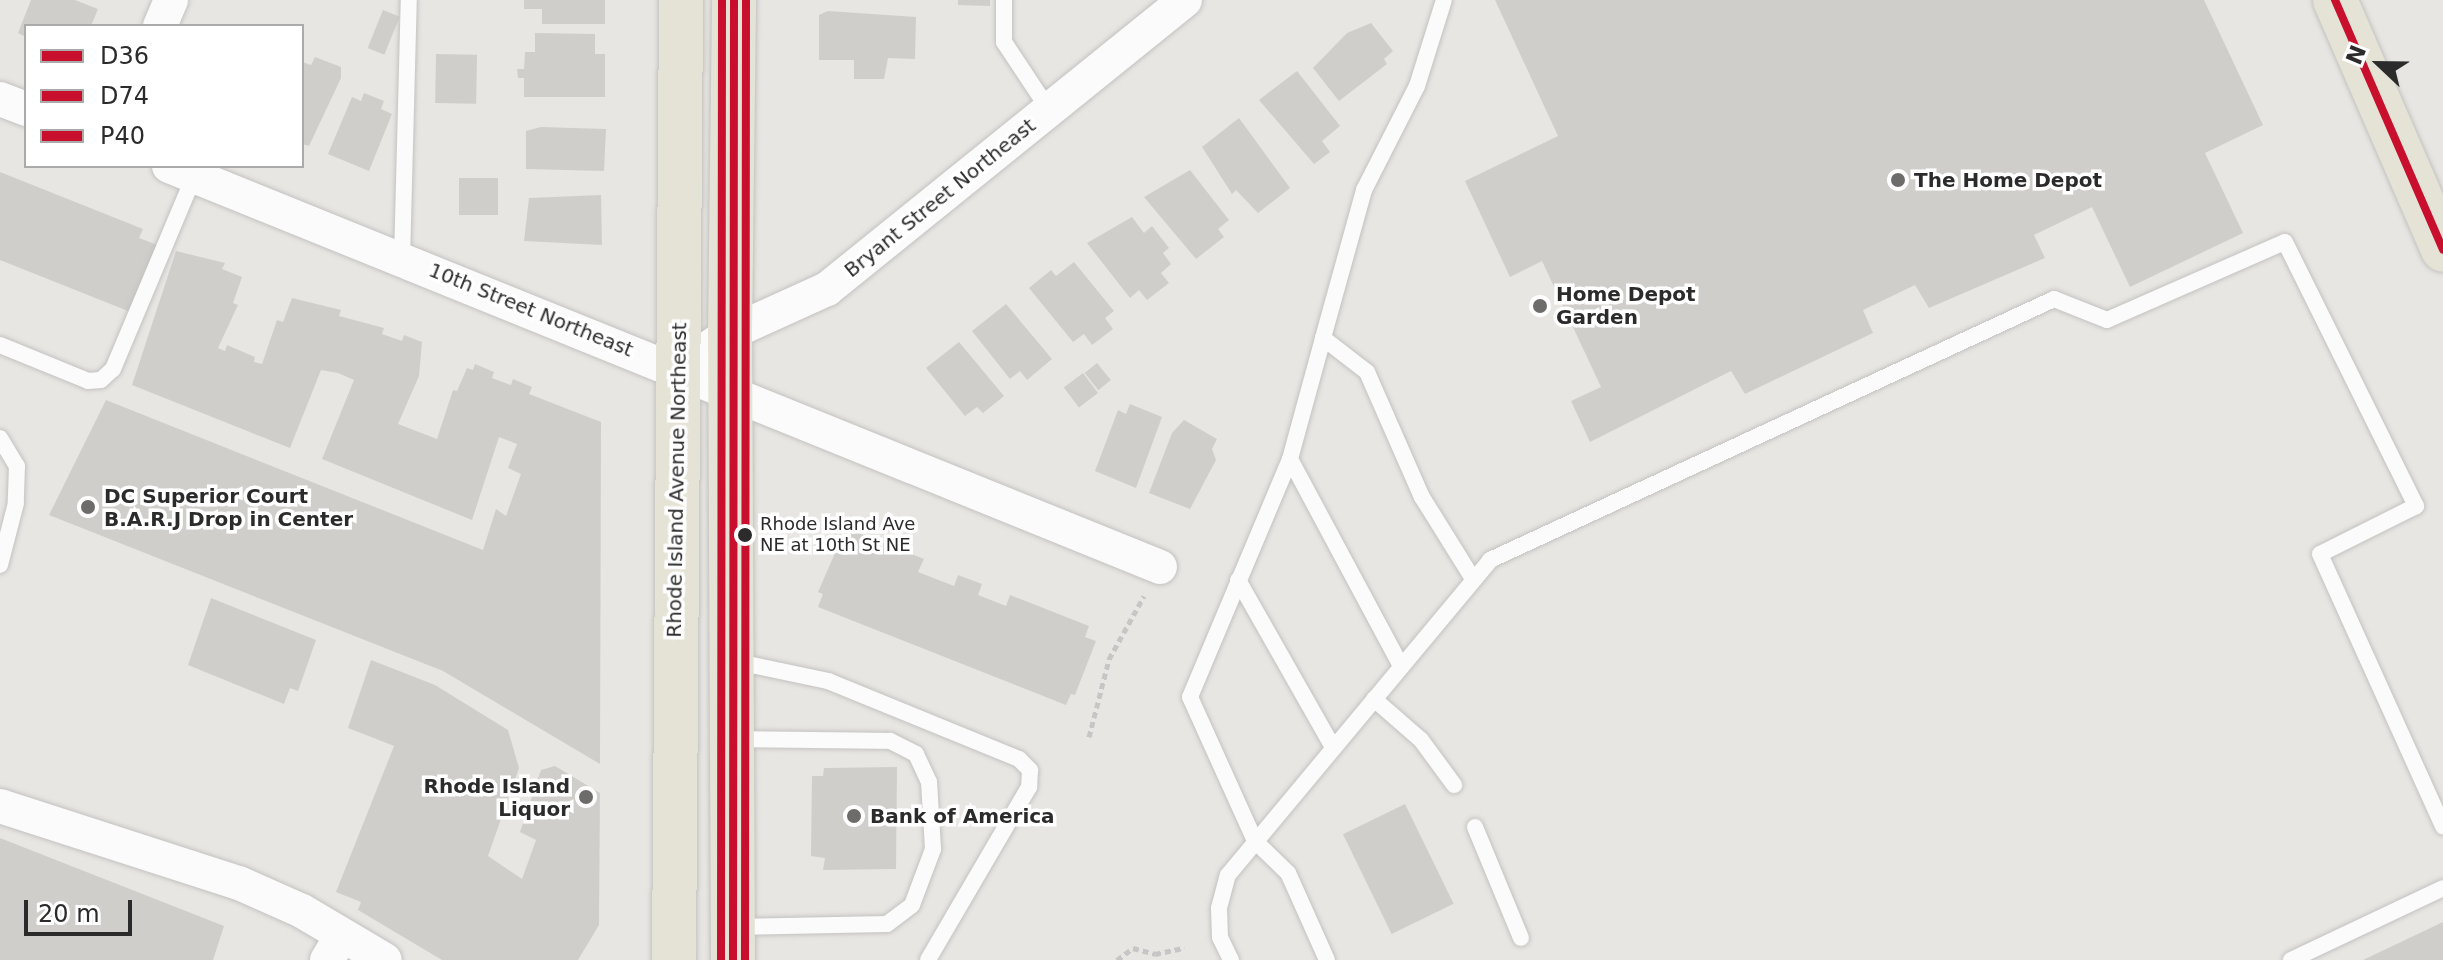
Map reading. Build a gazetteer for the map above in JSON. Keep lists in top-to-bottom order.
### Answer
{
  "streets": {
    "main road": ["Rhode Island Avenue Northeast"],
    "street": ["Bryant Street Northeast", "10th Street Northeast"]
  },
  "crossings": [
    ["Bryant Street Northeast", "10th Street Northeast"],
    ["Bryant Street Northeast", "Rhode Island Avenue Northeast"],
    ["10th Street Northeast", "Rhode Island Avenue Northeast"]
  ],
  "places": [
    "The Home Depot",
    "Home Depot Garden",
    "DC Superior Court B.A.R.J Drop in Center",
    "Rhode Island Ave NE at 10th St NE",
    "Rhode Island Liquor",
    "Bank of America"
  ],
  "lines": ["transit line D36", "transit line D74", "transit line P40"],
  "legend": ["D36", "D74", "P40"],
  "scale_bar": "20 m",
  "north": "left"
}
